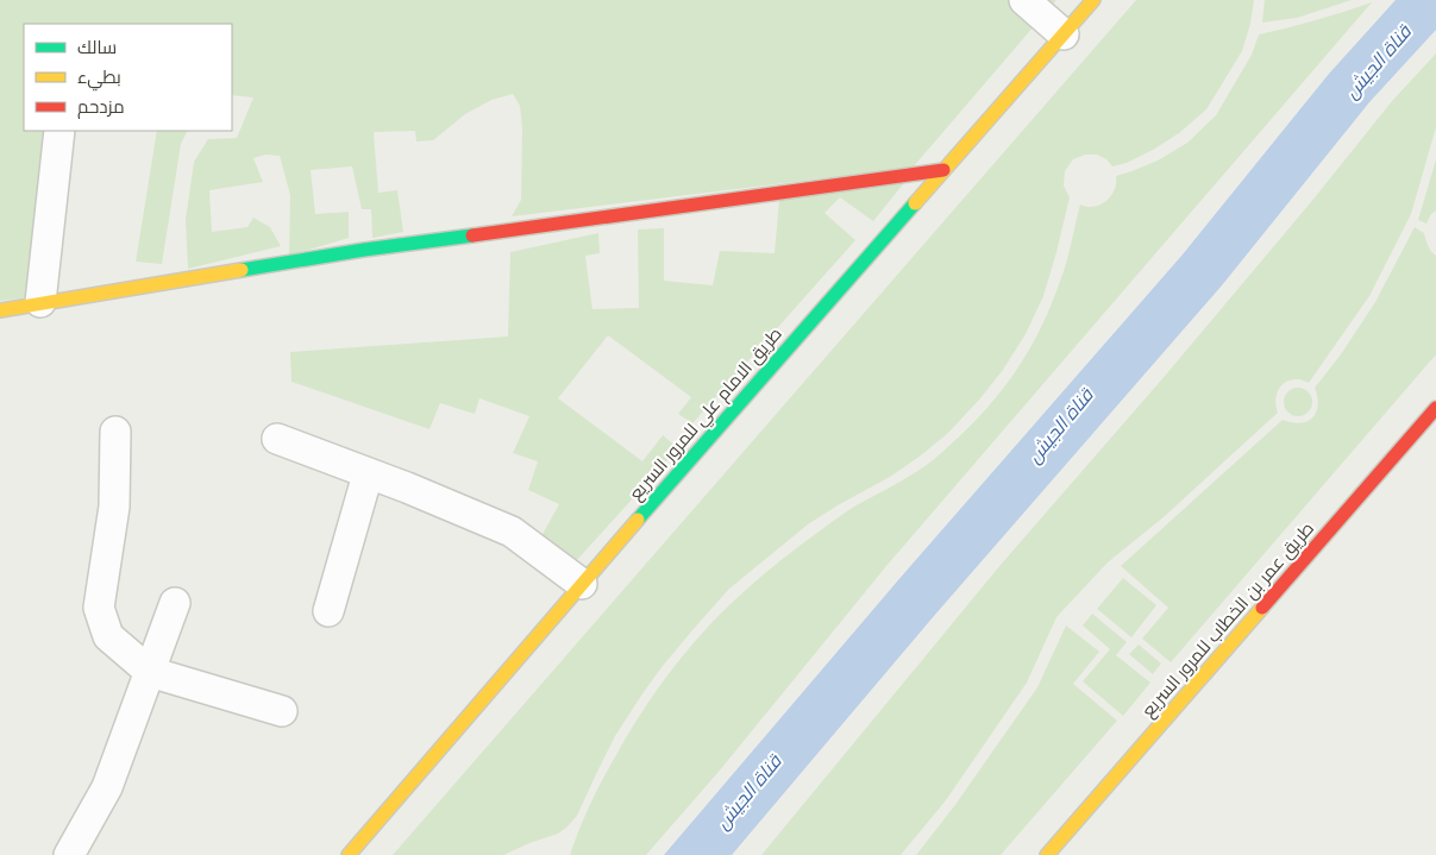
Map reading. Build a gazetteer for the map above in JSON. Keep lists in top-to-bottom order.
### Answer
{
  "streets": {
    "main road": ["طريق الامام علي للمرور السريع", "طريق عمر بن الخطاب للمرور السريع"]
  },
  "water": ["قناة الجيش"],
  "legend": ["سالك", "بطيء", "مزدحم"]
}
